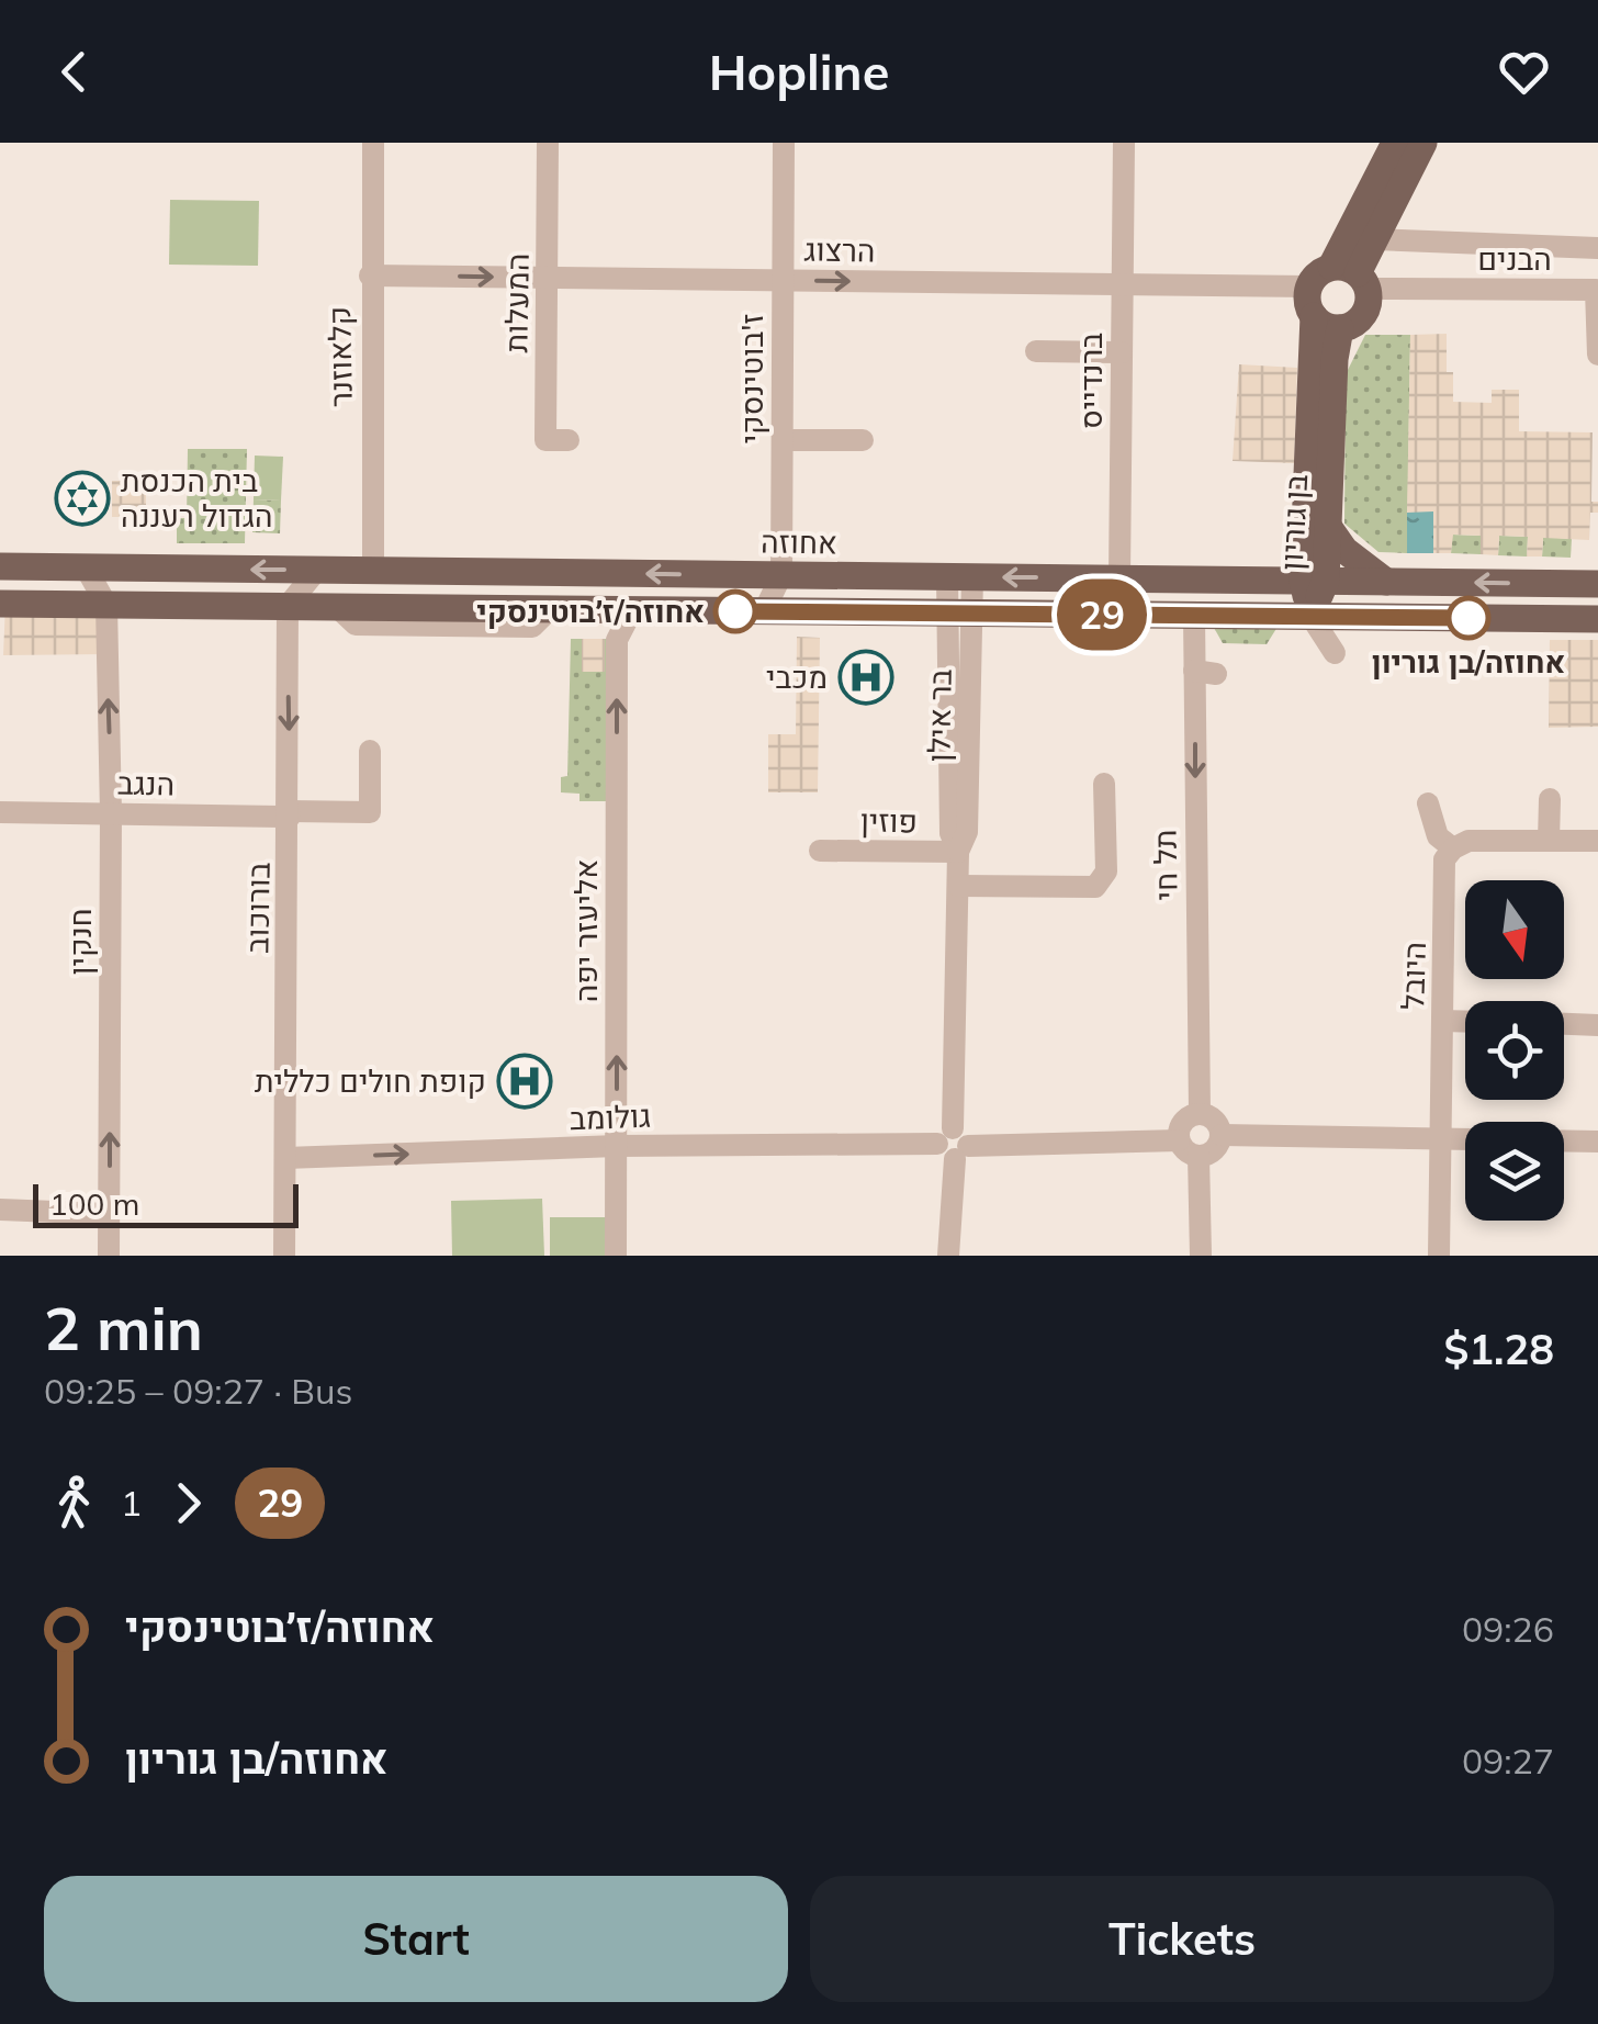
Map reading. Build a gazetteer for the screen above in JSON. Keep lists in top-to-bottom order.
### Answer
{
  "streets": {
    "main road": ["בן גוריון", "אחוזה"],
    "street": [
      "הרצוג",
      "הבנים",
      "המעלות",
      "קלאוזנר",
      "ז'בוטינסקי",
      "ברנדייס",
      "בר אילן",
      "הנגב",
      "פוזין",
      "תל חי",
      "בורוכוב",
      "אליעזר יפה",
      "חנקין",
      "היובל",
      "גולומב"
    ]
  },
  "crossings": [
    ["הרצוג", "הבנים"],
    ["הרצוג", "המעלות"],
    ["הרצוג", "קלאוזנר"],
    ["הרצוג", "ז'בוטינסקי"],
    ["הרצוג", "ברנדייס"],
    ["הרצוג", "בן גוריון"],
    ["הבנים", "בן גוריון"],
    ["קלאוזנר", "אחוזה"],
    ["ז'בוטינסקי", "אחוזה"],
    ["ברנדייס", "אחוזה"],
    ["בן גוריון", "אחוזה"],
    ["אחוזה", "בר אילן"],
    ["אחוזה", "חנקין"],
    ["בר אילן", "פוזין"],
    ["בר אילן", "גולומב"],
    ["הנגב", "בורוכוב"],
    ["הנגב", "חנקין"],
    ["תל חי", "גולומב"],
    ["בורוכוב", "גולומב"],
    ["אליעזר יפה", "גולומב"]
  ],
  "one_way": [
    "תל חי",
    "אליעזר יפה",
    "חנקין",
    "גולומב"
  ],
  "places": {
    "synagogue": ["בית הכנסת הגדול רעננה"],
    "other": ["אחוזה/ז׳בוטינסקי", "אחוזה/בן גוריון"],
    "hospital": ["מכבי", "קופת חולים כללית"]
  },
  "lines": ["bus line 29"],
  "scale_bar": "100 m",
  "north": "bottom",
  "page": {
    "header": "Hopline",
    "on_map": "29",
    "scale": "100 m",
    "heading": ["2 min", "09:25 – 09:27 · Bus", "$1.28"],
    "legs": ["1", "29"],
    "list": [
      {
        "name": "אחוזה/ז׳בוטינסקי",
        "value": "09:26"
      },
      {
        "name": "אחוזה/בן גוריון",
        "value": "09:27"
      }
    ],
    "buttons": ["Start", "Tickets"]
  }
}
